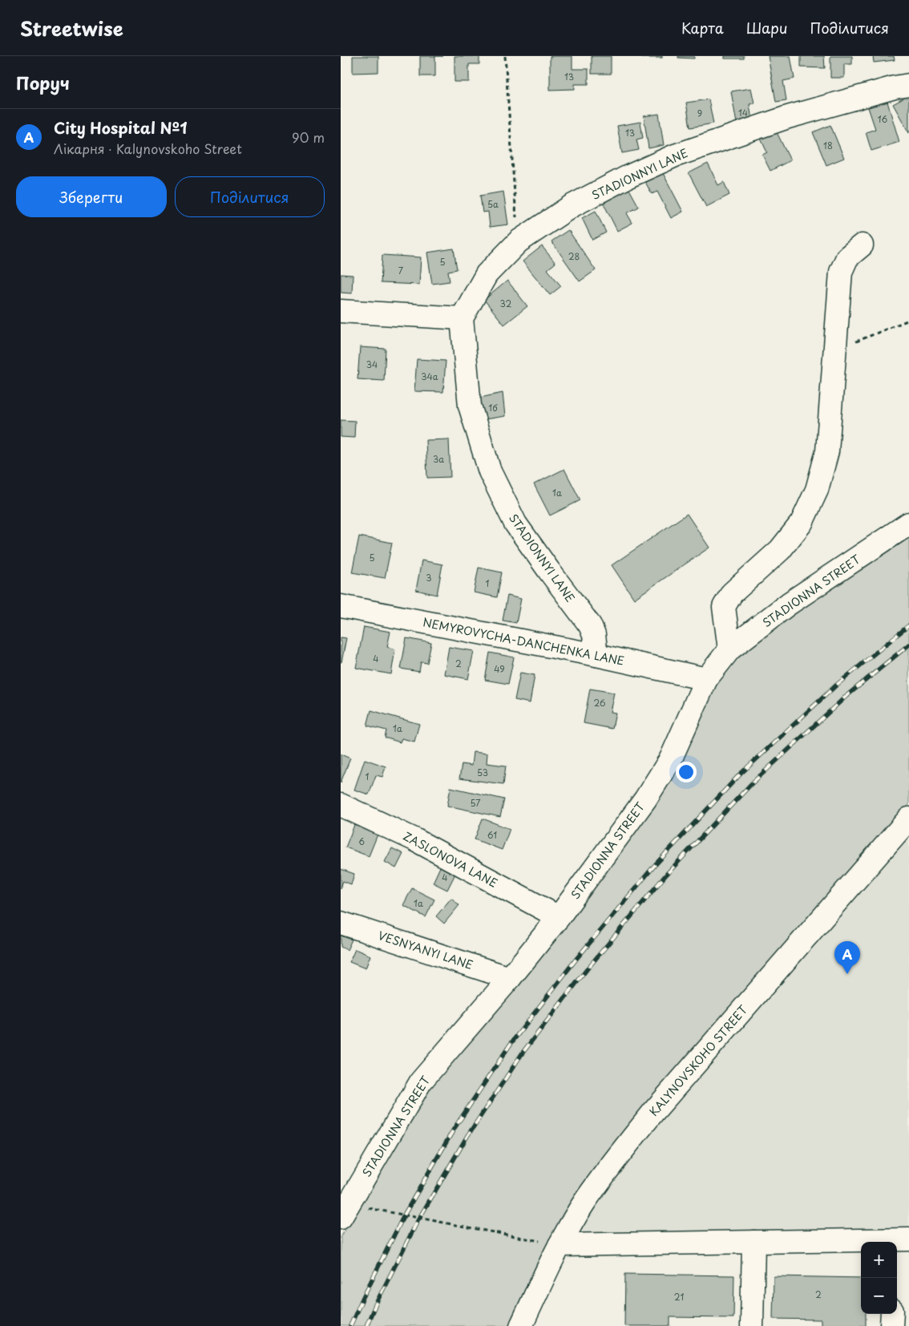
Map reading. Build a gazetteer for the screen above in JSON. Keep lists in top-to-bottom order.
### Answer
{
  "streets": {
    "street": [
      "STADIONNYI LANE",
      "STADIONNA STREET",
      "NEMYROVYCHA-DANCHENKA LANE",
      "ZASLONOVA LANE",
      "VESNYANYI LANE",
      "KALYNOVSKOHO STREET"
    ]
  },
  "crossings": [
    ["STADIONNYI LANE", "NEMYROVYCHA-DANCHENKA LANE"],
    ["STADIONNA STREET", "NEMYROVYCHA-DANCHENKA LANE"],
    ["STADIONNA STREET", "ZASLONOVA LANE"],
    ["STADIONNA STREET", "VESNYANYI LANE"]
  ],
  "house_numbers": [
    "13",
    "14",
    "9",
    "16",
    "13",
    "18",
    "5а",
    "28",
    "5",
    "7",
    "32",
    "34",
    "34а",
    "1б",
    "3а",
    "1а",
    "5",
    "3",
    "1",
    "4",
    "2",
    "49",
    "26",
    "1а",
    "53",
    "1",
    "57",
    "61",
    "6",
    "4",
    "1а",
    "2",
    "21"
  ],
  "page": {
    "header": "Streetwise",
    "nav": ["Карта", "Шари", "Поділитися"],
    "heading": "Поруч",
    "list": [
      {
        "mark": "A",
        "name": "City Hospital №1",
        "note": "Лікарня · Kalynovskoho Street",
        "value": "90 m"
      }
    ],
    "buttons": ["Зберегти", "Поділитися"],
    "pins": "A",
    "map_buttons": ["+", "−"]
  }
}
